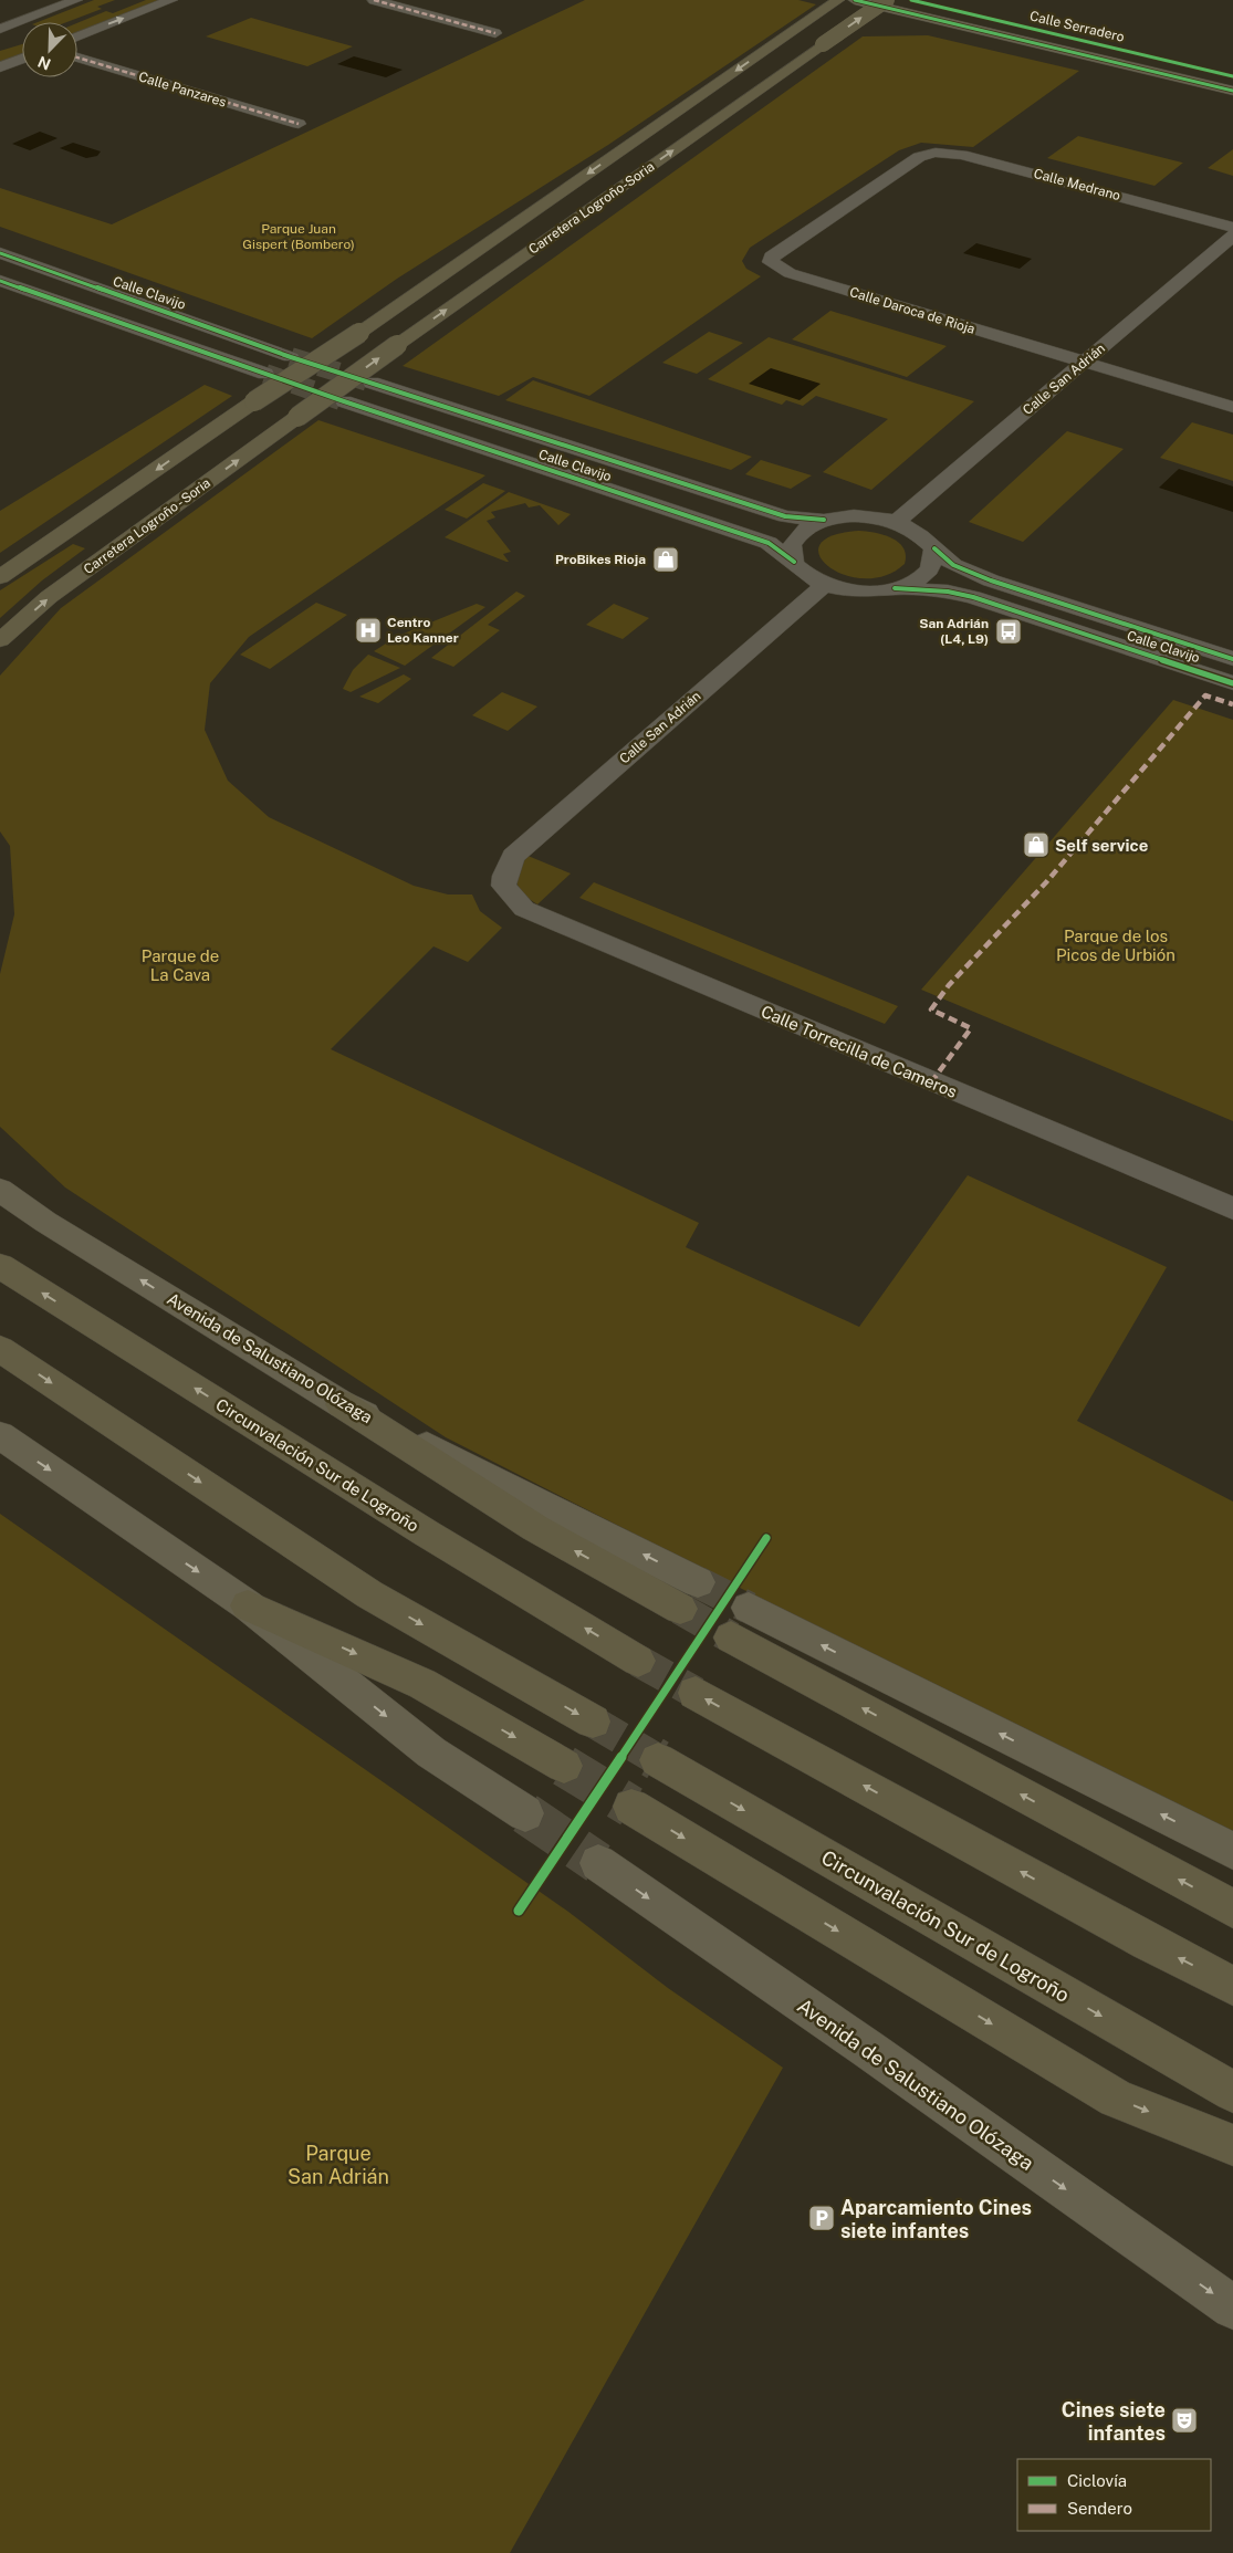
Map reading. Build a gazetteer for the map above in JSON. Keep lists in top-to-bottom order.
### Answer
{
  "streets": {
    "highway": ["Carretera Logroño-Soria", "Carretera Logroño - Soria", "Circunvalación Sur de Logroño"],
    "main road": ["Calle Serradero", "Avenida de Salustiano Olózaga"],
    "street": [
      "Calle Panzares",
      "Calle Medrano",
      "Calle Clavijo",
      "Calle Daroca de Rioja",
      "Calle San Adrián",
      "Calle Torrecilla de Cameros"
    ]
  },
  "crossings": [
    ["Calle Medrano", "Calle Daroca de Rioja"],
    ["Carretera Logroño-Soria", "Carretera Logroño - Soria"],
    ["Calle Clavijo", "Calle San Adrián"],
    ["Calle Daroca de Rioja", "Calle San Adrián"],
    ["Calle San Adrián", "Calle Torrecilla de Cameros"]
  ],
  "one_way": ["Carretera Logroño - Soria"],
  "parks": [
    "Parque Juan Gispert (Bombero)",
    "Parque de los Picos de Urbión",
    "Parque de La Cava",
    "Parque San Adrián"
  ],
  "places": {
    "shop": ["ProBikes Rioja", "Self service"],
    "hospital": ["Centro Leo Kanner"],
    "bus stop": ["San Adrián (L4, L9)"],
    "parking": ["Aparcamiento Cines siete infantes"],
    "theatre": ["Cines siete infantes"]
  },
  "legend": ["Ciclovía", "Sendero"],
  "north": "bottom left"
}
